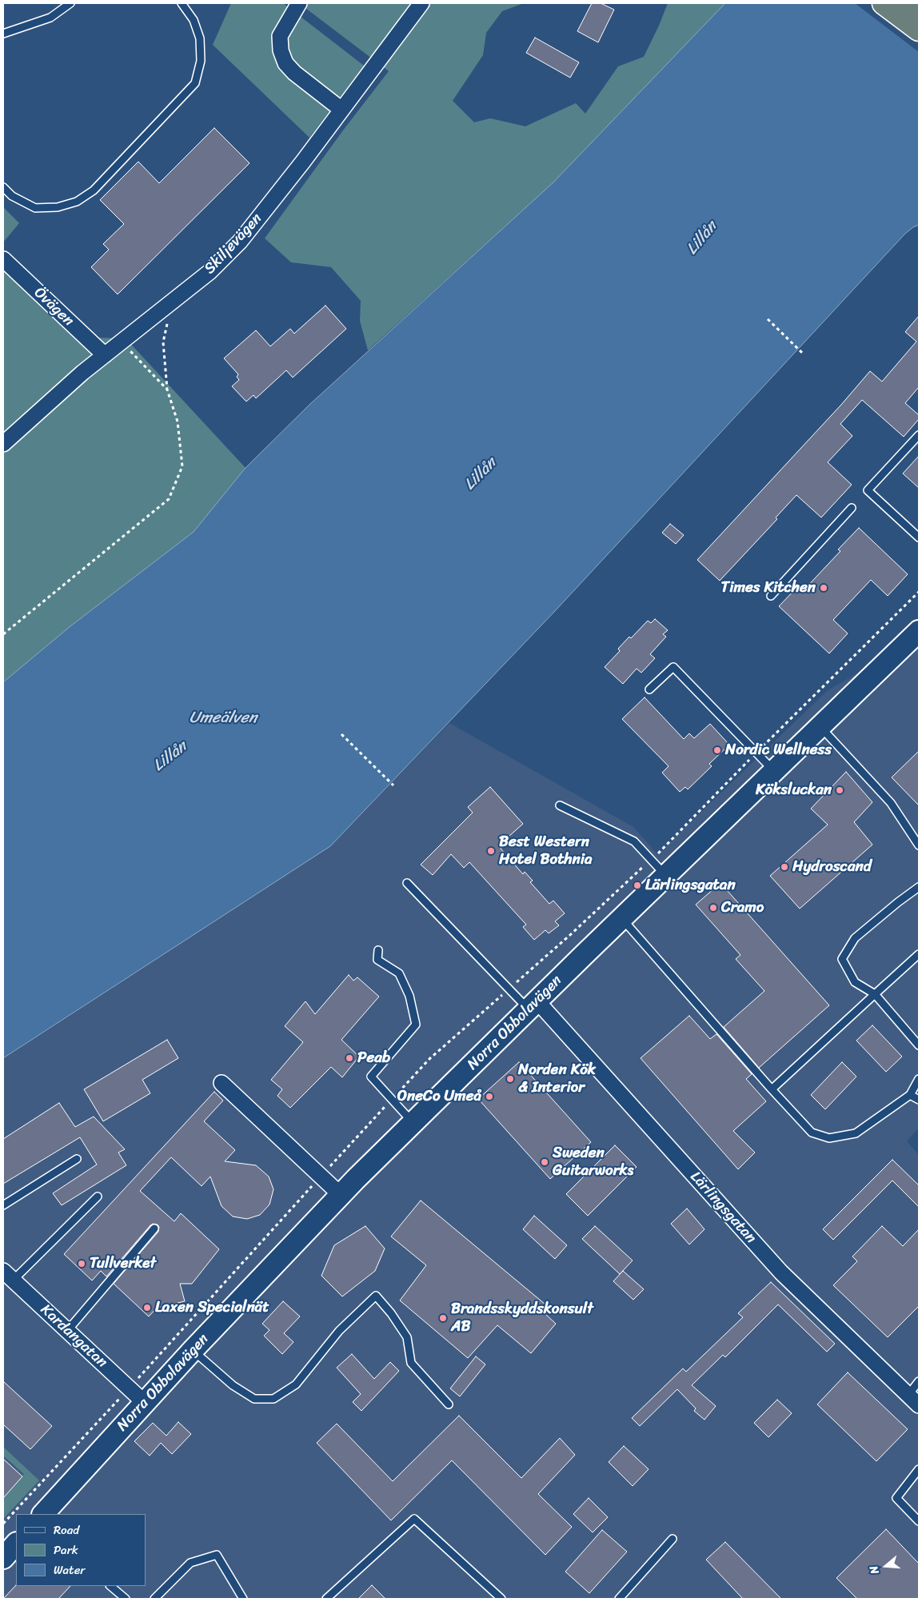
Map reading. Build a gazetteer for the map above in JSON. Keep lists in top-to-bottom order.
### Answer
{
  "streets": {
    "street": [
      "Skiljevägen",
      "Övägen",
      "Norra Obbolavägen",
      "Lärlingsgatan",
      "Kardangatan"
    ]
  },
  "crossings": [
    ["Skiljevägen", "Övägen"],
    ["Norra Obbolavägen", "Lärlingsgatan"],
    ["Norra Obbolavägen", "Kardangatan"]
  ],
  "water": ["Lillån", "Umeälven"],
  "places": [
    "Times Kitchen",
    "Nordic Wellness",
    "Köksluckan",
    "Best Western Hotel Bothnia",
    "Hydroscand",
    "Lärlingsgatan",
    "Cramo",
    "Peab",
    "Norden Kök & Interior",
    "OneCo Umeå",
    "Sweden Guitarworks",
    "Tullverket",
    "Laxen Specialnät",
    "Brandsskyddskonsult AB"
  ],
  "legend": ["Road", "Park", "Water"],
  "north": "left"
}
